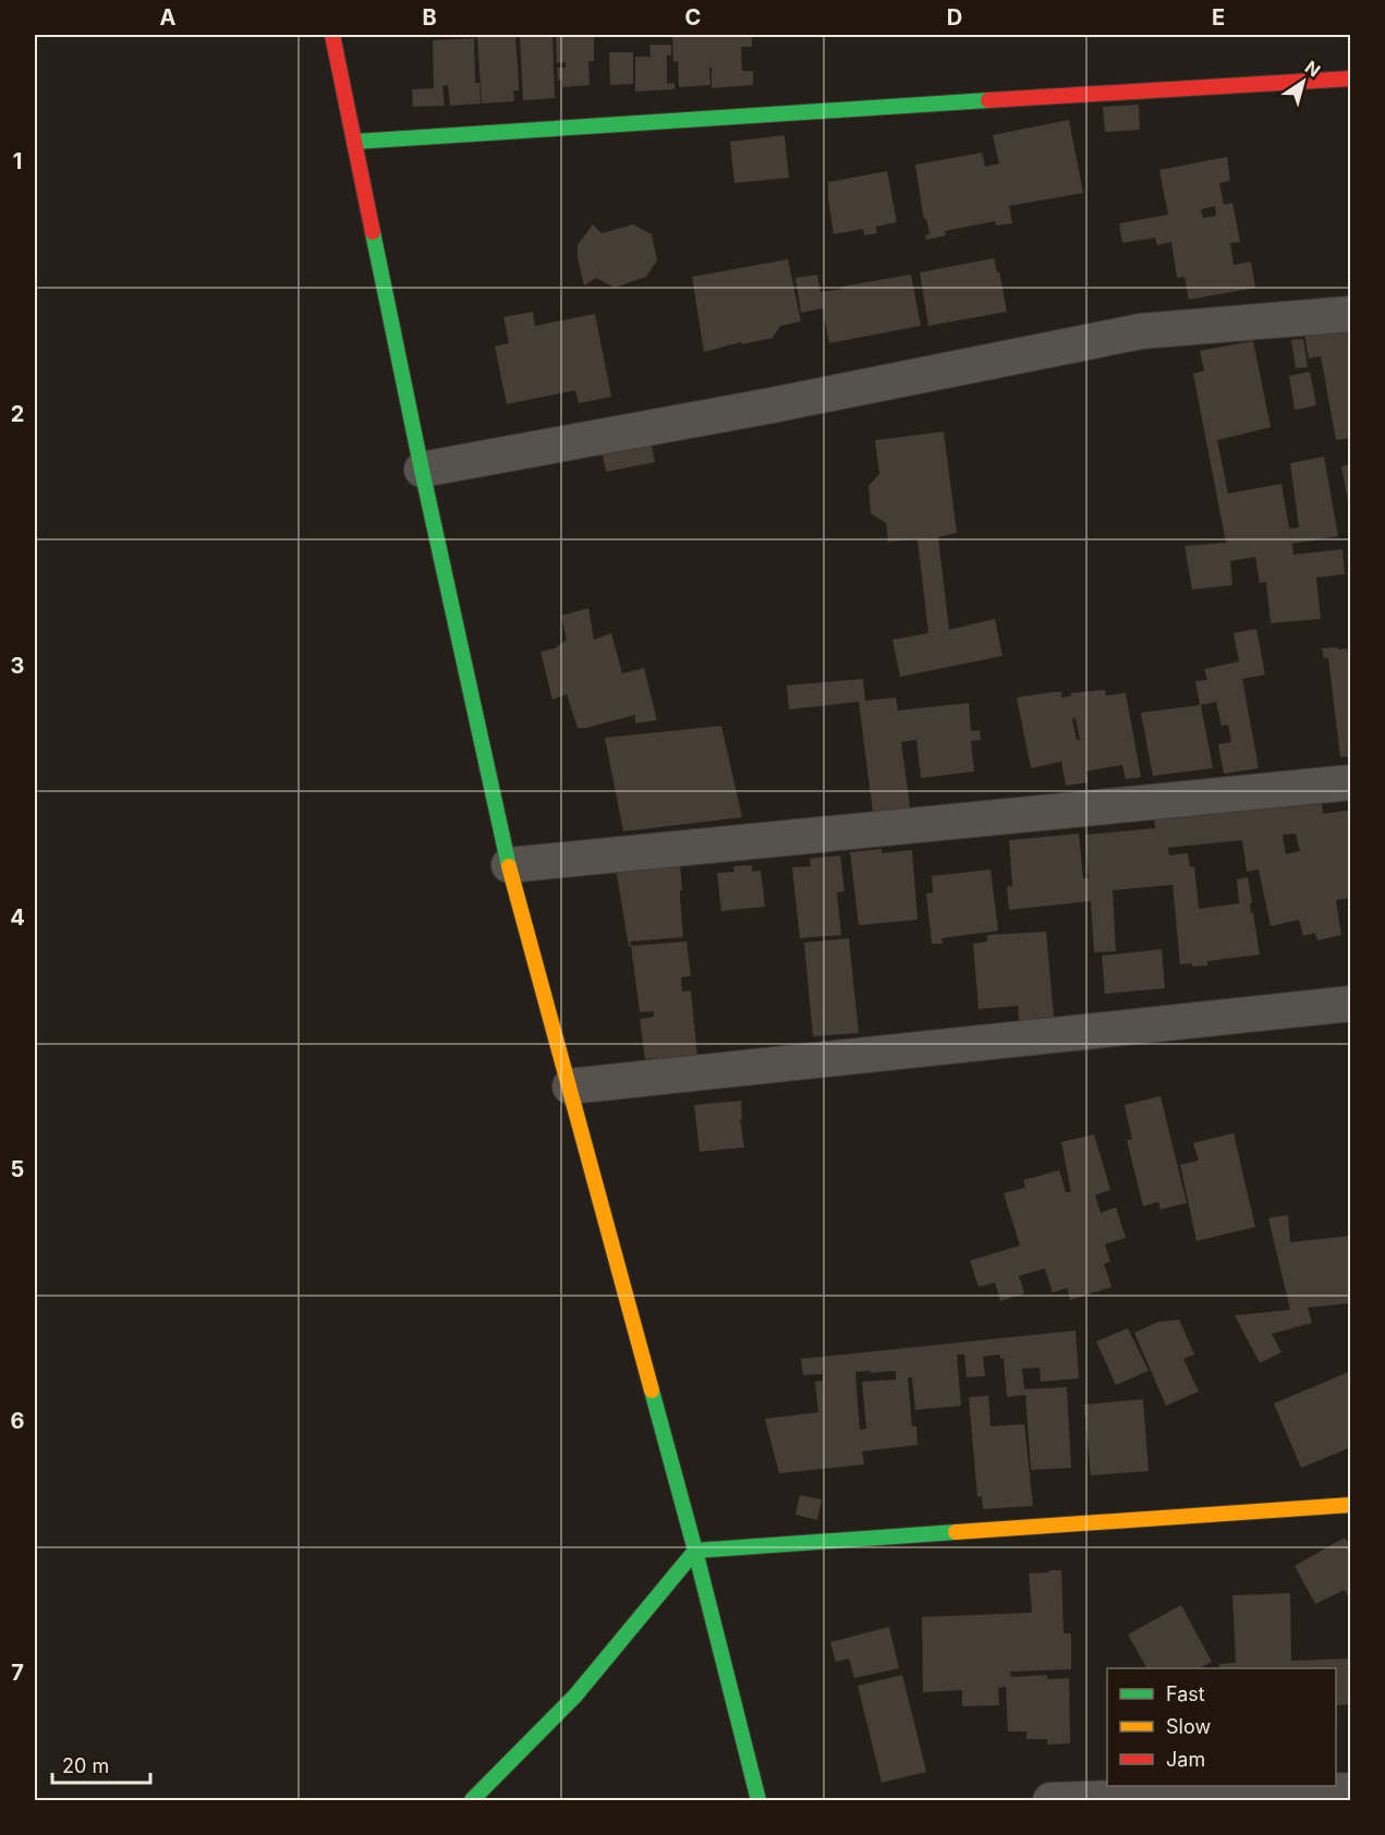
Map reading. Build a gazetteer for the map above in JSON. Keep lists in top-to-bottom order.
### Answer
{
  "legend": ["Fast", "Slow", "Jam"],
  "scale_bar": "20 m",
  "north": "top right",
  "grid": {
    "columns": [
      "A",
      "B",
      "C",
      "D",
      "E"
    ],
    "rows": [
      "1",
      "2",
      "3",
      "4",
      "5",
      "6",
      "7"
    ]
  }
}
